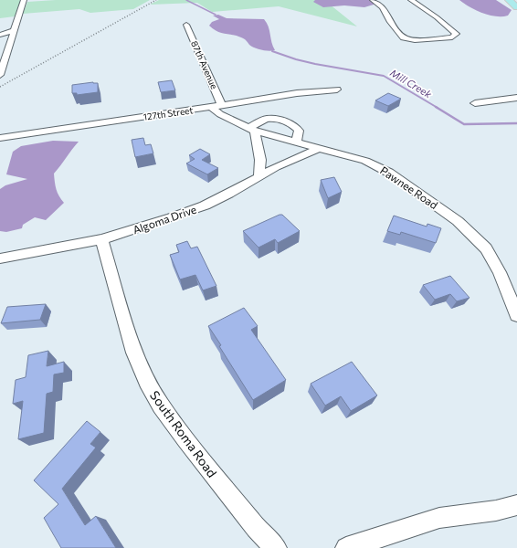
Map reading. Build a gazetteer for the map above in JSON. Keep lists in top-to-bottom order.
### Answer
{
  "streets": {
    "street": [
      "87th Avenue",
      "127th Street",
      "Pawnee Road",
      "Algoma Drive",
      "South Roma Road"
    ]
  },
  "crossings": [
    ["87th Avenue", "127th Street"],
    ["87th Avenue", "Pawnee Road"],
    ["127th Street", "Pawnee Road"],
    ["Pawnee Road", "Algoma Drive"],
    ["Algoma Drive", "South Roma Road"]
  ],
  "water": ["Mill Creek"]
}
